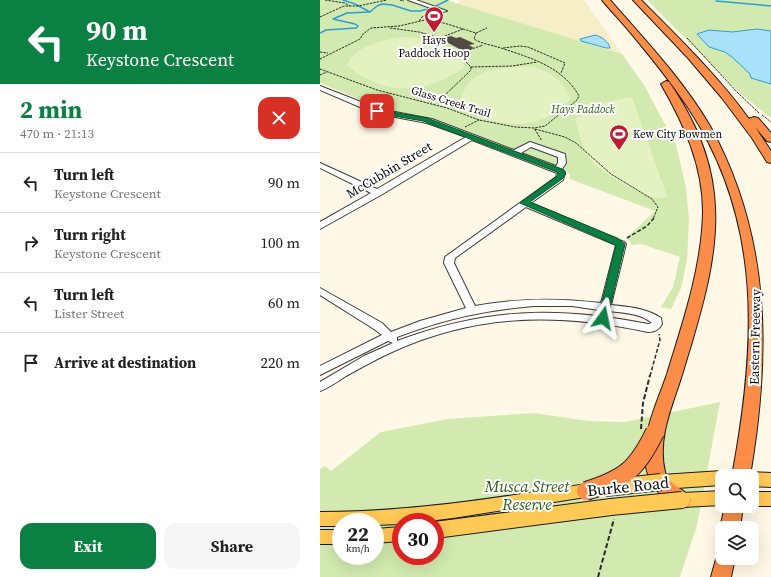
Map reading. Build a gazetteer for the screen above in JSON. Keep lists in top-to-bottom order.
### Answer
{
  "streets": {
    "highway": ["Eastern Freeway"],
    "main road": ["Burke Road"],
    "street": ["McCubbin Street"],
    "path": ["Glass Creek Trail"]
  },
  "parks": ["Hays Paddock", "Musca Street Reserve"],
  "places": {
    "sports": ["Hays Paddock Hoop", "Kew City Bowmen"]
  },
  "page": {
    "turn": ["90 m", "Keystone Crescent"],
    "heading": ["2 min", "470 m · 21:13"],
    "list": [
      {
        "name": "Turn left",
        "note": "Keystone Crescent",
        "value": "90 m"
      },
      {
        "name": "Turn right",
        "note": "Keystone Crescent",
        "value": "100 m"
      },
      {
        "name": "Turn left",
        "note": "Lister Street",
        "value": "60 m"
      },
      {
        "name": "Arrive at destination",
        "value": "220 m"
      }
    ],
    "speed": "22 km/h",
    "limit": "30",
    "buttons": ["Exit", "Share"]
  }
}
